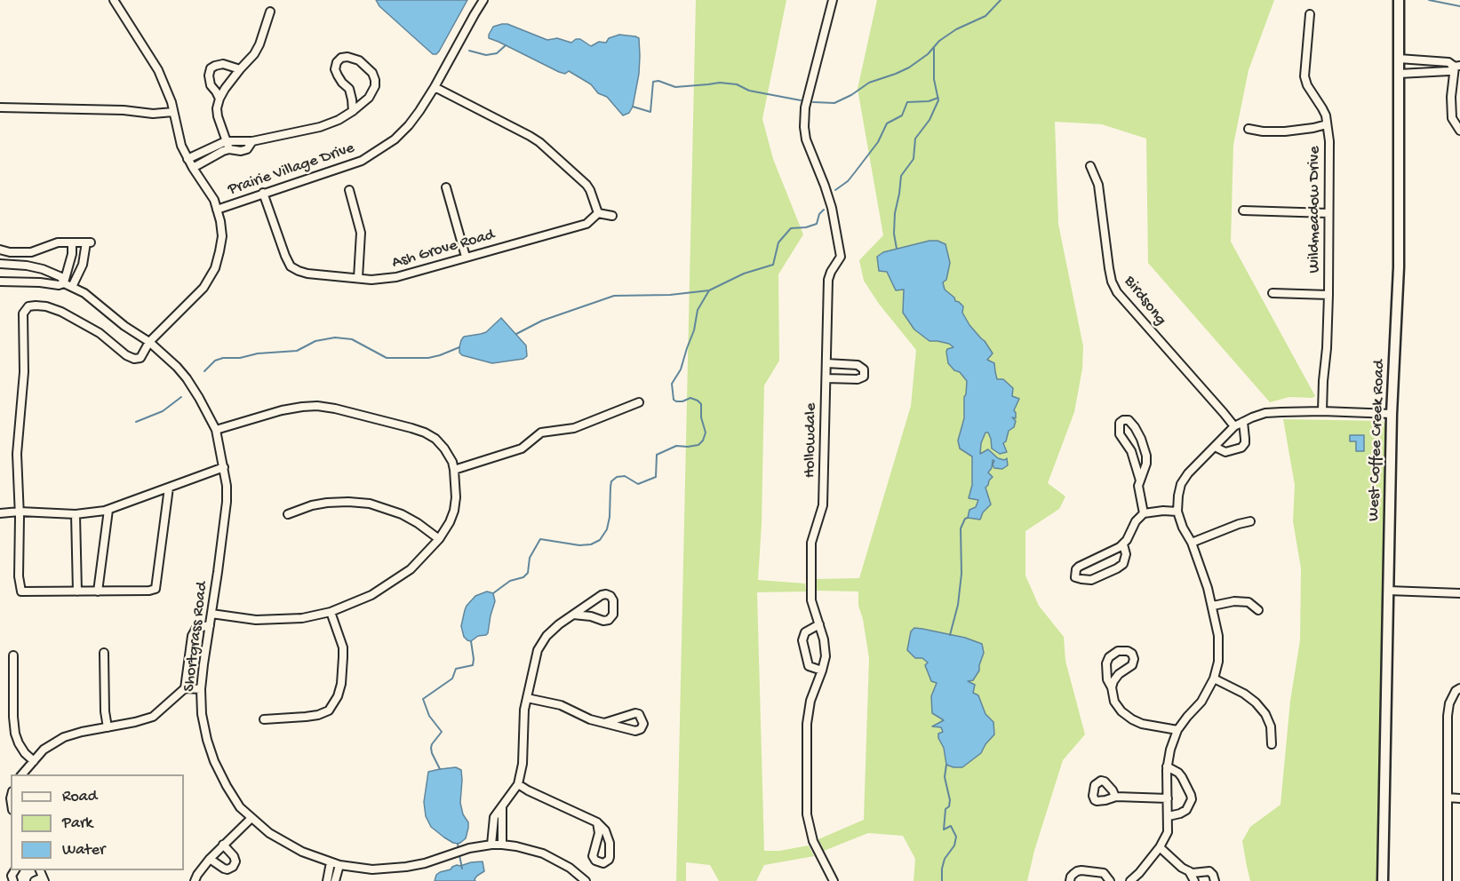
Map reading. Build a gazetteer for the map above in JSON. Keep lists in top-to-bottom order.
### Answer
{
  "streets": {
    "street": [
      "Prairie Village Drive",
      "Wildmeadow Drive",
      "Ash Grove Road",
      "Birdsong",
      "Hollowdale",
      "West Coffee Creek Road",
      "Shortgrass Road"
    ]
  },
  "crossings": [
    ["Prairie Village Drive", "Ash Grove Road"]
  ],
  "legend": ["Road", "Park", "Water"]
}
